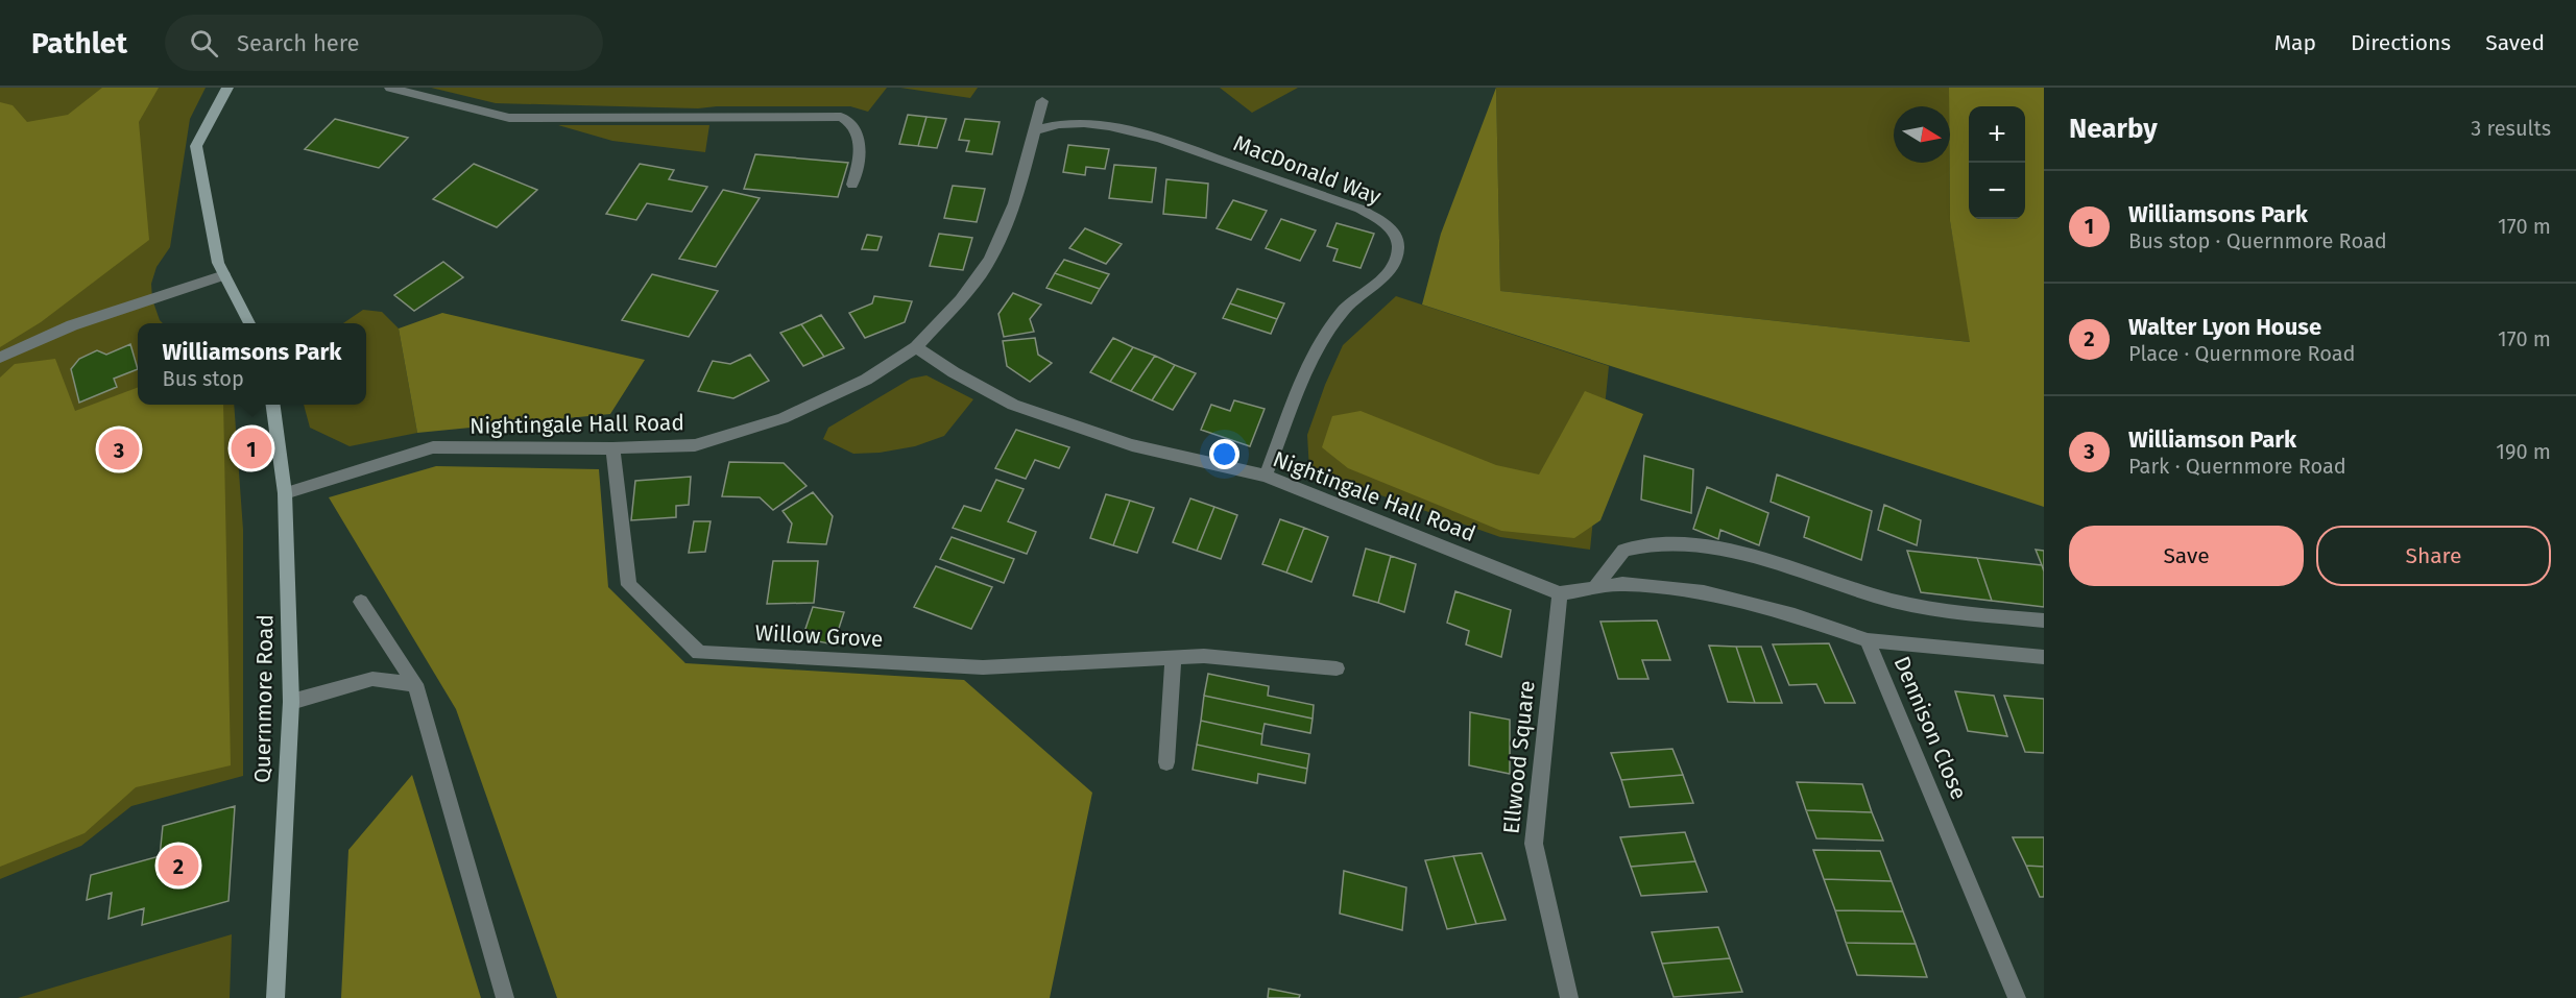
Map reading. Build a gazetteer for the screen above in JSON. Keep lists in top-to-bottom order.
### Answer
{
  "streets": {
    "street": [
      "MacDonald Way",
      "Nightingale Hall Road",
      "Willow Grove",
      "Quernmore Road",
      "Dennison Close",
      "Ellwood Square"
    ]
  },
  "crossings": [
    ["MacDonald Way", "Nightingale Hall Road"],
    ["Nightingale Hall Road", "Willow Grove"],
    ["Nightingale Hall Road", "Quernmore Road"],
    ["Nightingale Hall Road", "Dennison Close"],
    ["Nightingale Hall Road", "Ellwood Square"]
  ],
  "north": "right",
  "page": {
    "header": "Pathlet",
    "search": "Search here",
    "nav": ["Map", "Directions", "Saved"],
    "heading": ["Nearby", "3 results"],
    "map_buttons": ["+", "−"],
    "list": [
      {
        "mark": "1",
        "name": "Williamsons Park",
        "note": "Bus stop · Quernmore Road",
        "value": "170 m"
      },
      {
        "mark": "2",
        "name": "Walter Lyon House",
        "note": "Place · Quernmore Road",
        "value": "170 m"
      },
      {
        "mark": "3",
        "name": "Williamson Park",
        "note": "Park · Quernmore Road",
        "value": "190 m"
      }
    ],
    "popup": ["Williamsons Park", "Bus stop"],
    "pins": ["1", "3", "2"],
    "buttons": ["Save", "Share"]
  }
}
